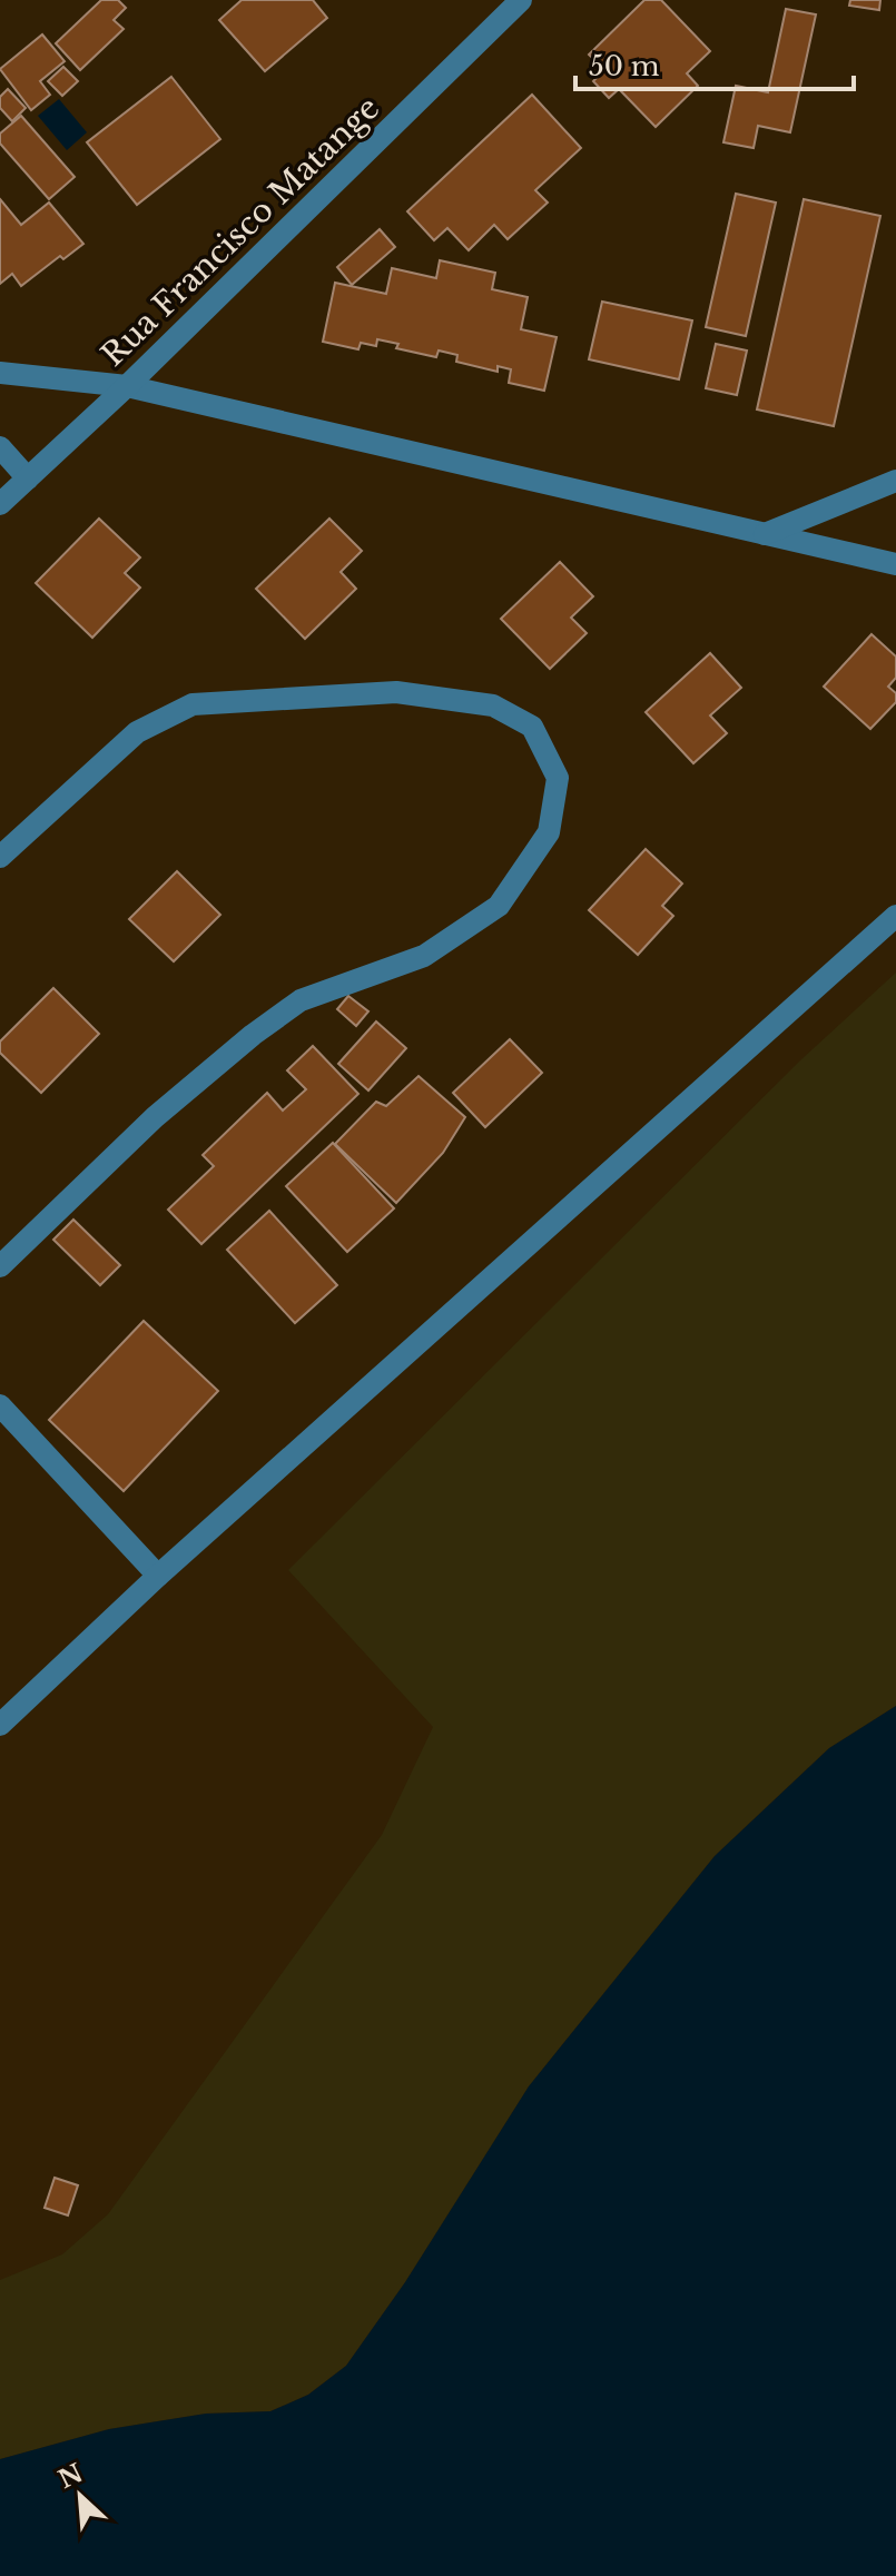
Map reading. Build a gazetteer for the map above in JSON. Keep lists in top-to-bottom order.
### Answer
{
  "streets": {
    "street": ["Rua Francisco Matange"]
  },
  "scale_bar": "50 m",
  "north": "top left"
}
